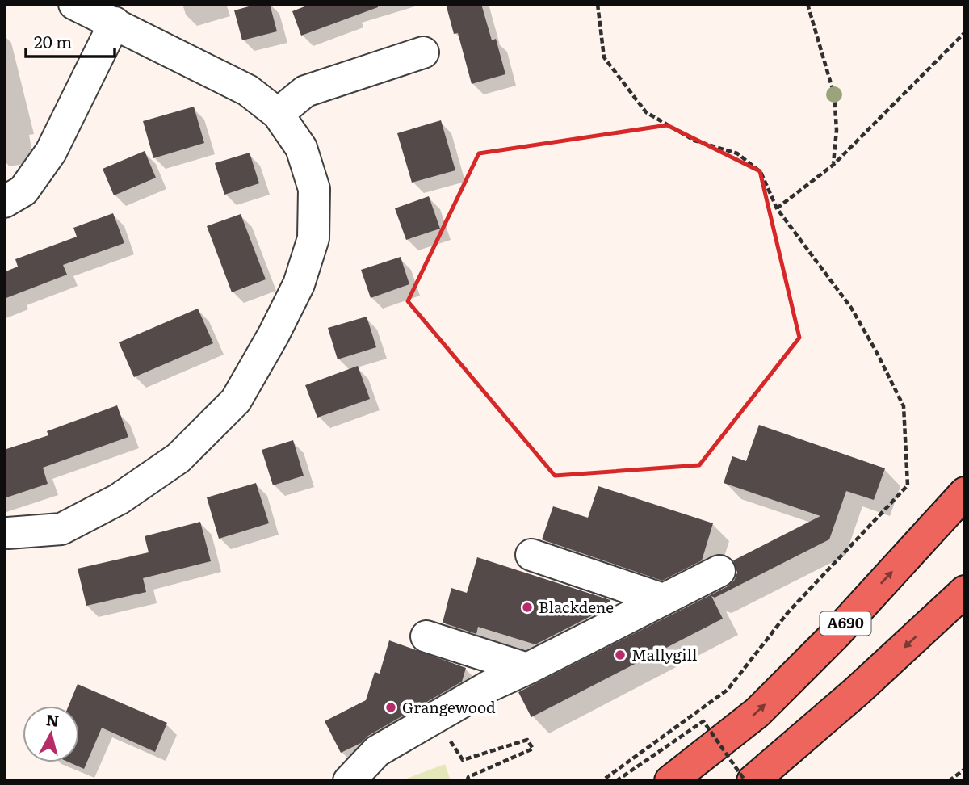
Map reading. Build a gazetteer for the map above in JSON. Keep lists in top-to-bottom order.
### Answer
{
  "streets": {
    "highway": ["A690"]
  },
  "places": ["Blackdene", "Mallygill", "Grangewood"],
  "scale_bar": "20 m",
  "north": "top"
}
